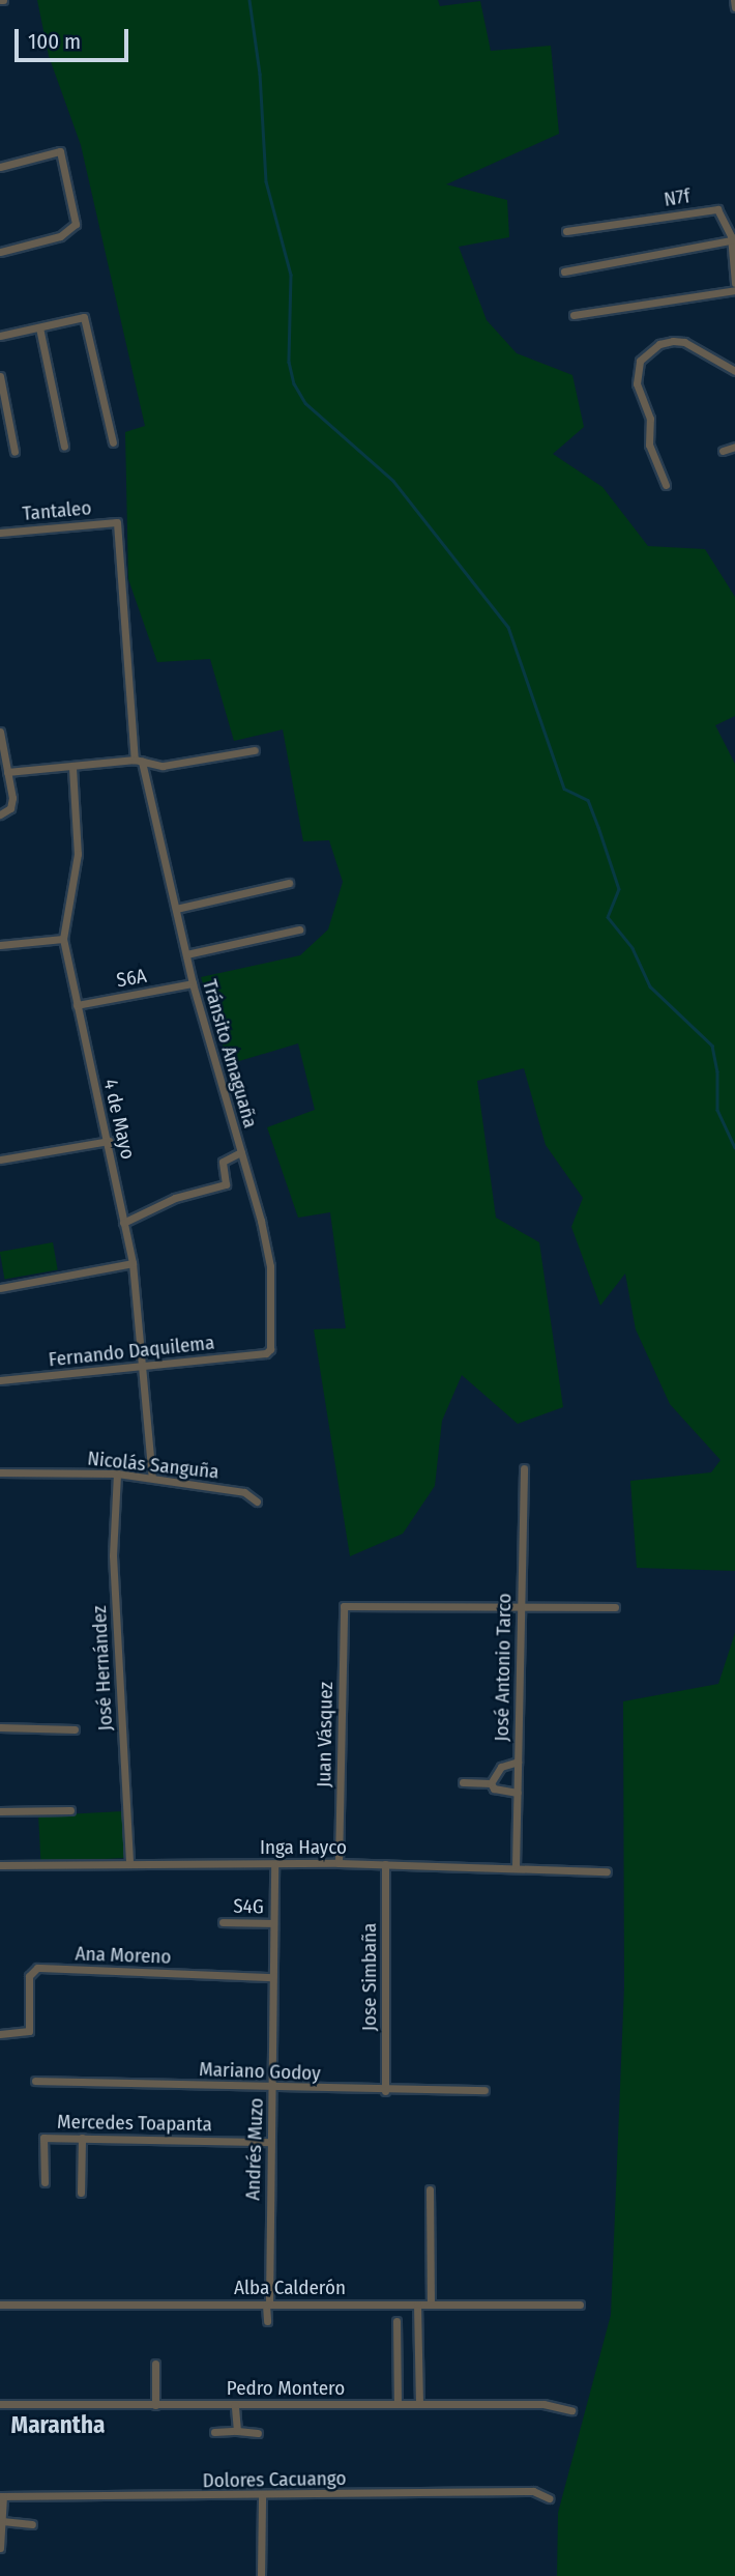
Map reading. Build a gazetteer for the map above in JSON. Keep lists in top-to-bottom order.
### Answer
{
  "streets": {
    "street": [
      "N7f",
      "Tantaleo",
      "S6A",
      "Tránsito Amaguaña",
      "4 de Mayo",
      "Fernando Daquilema",
      "Nicolás Sanguña",
      "José Antonio Tarco",
      "José Hernández",
      "Juan Vásquez",
      "Inga Hayco",
      "S4G",
      "Ana Moreno",
      "Jose Simbaña",
      "Mariano Godoy",
      "Mercedes Toapanta",
      "Andrés Muzo",
      "Alba Calderón",
      "Pedro Montero",
      "Dolores Cacuango"
    ]
  },
  "crossings": [
    ["Tantaleo", "Tránsito Amaguaña"],
    ["S6A", "Tránsito Amaguaña"],
    ["S6A", "4 de Mayo"],
    ["Tránsito Amaguaña", "Fernando Daquilema"],
    ["4 de Mayo", "Fernando Daquilema"],
    ["4 de Mayo", "Nicolás Sanguña"],
    ["Nicolás Sanguña", "José Hernández"],
    ["José Antonio Tarco", "Juan Vásquez"],
    ["José Antonio Tarco", "Inga Hayco"],
    ["José Hernández", "Inga Hayco"],
    ["Juan Vásquez", "Inga Hayco"],
    ["Inga Hayco", "Jose Simbaña"],
    ["Inga Hayco", "Andrés Muzo"],
    ["S4G", "Andrés Muzo"],
    ["Ana Moreno", "Andrés Muzo"],
    ["Jose Simbaña", "Mariano Godoy"],
    ["Mariano Godoy", "Andrés Muzo"],
    ["Mercedes Toapanta", "Andrés Muzo"],
    ["Andrés Muzo", "Alba Calderón"]
  ],
  "districts": ["Marantha"],
  "scale_bar": "100 m"
}
